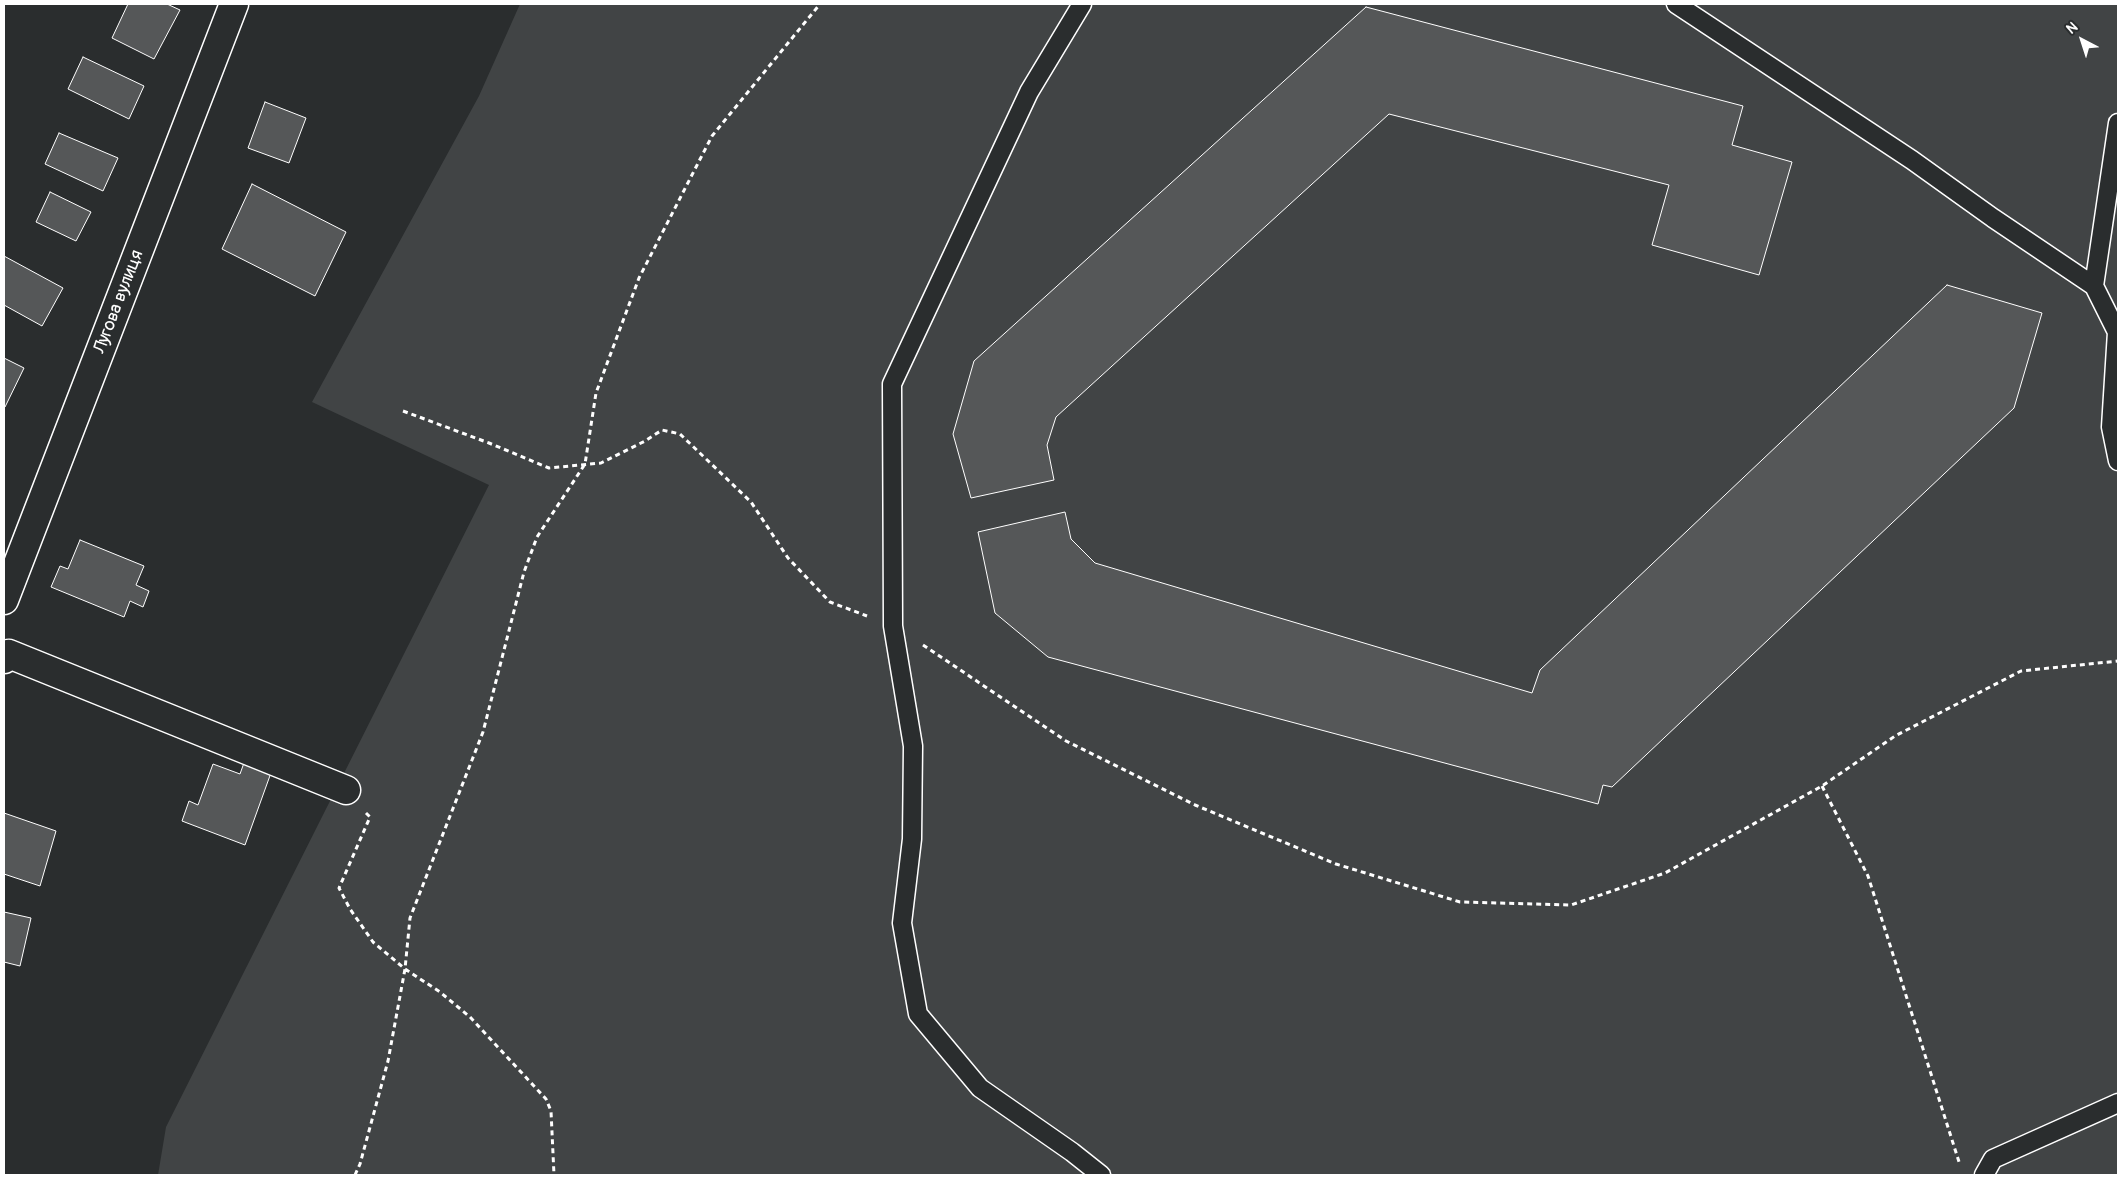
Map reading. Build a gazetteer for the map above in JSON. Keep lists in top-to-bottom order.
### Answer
{
  "streets": {
    "street": ["Лугова вулиця"]
  },
  "north": "top left"
}
